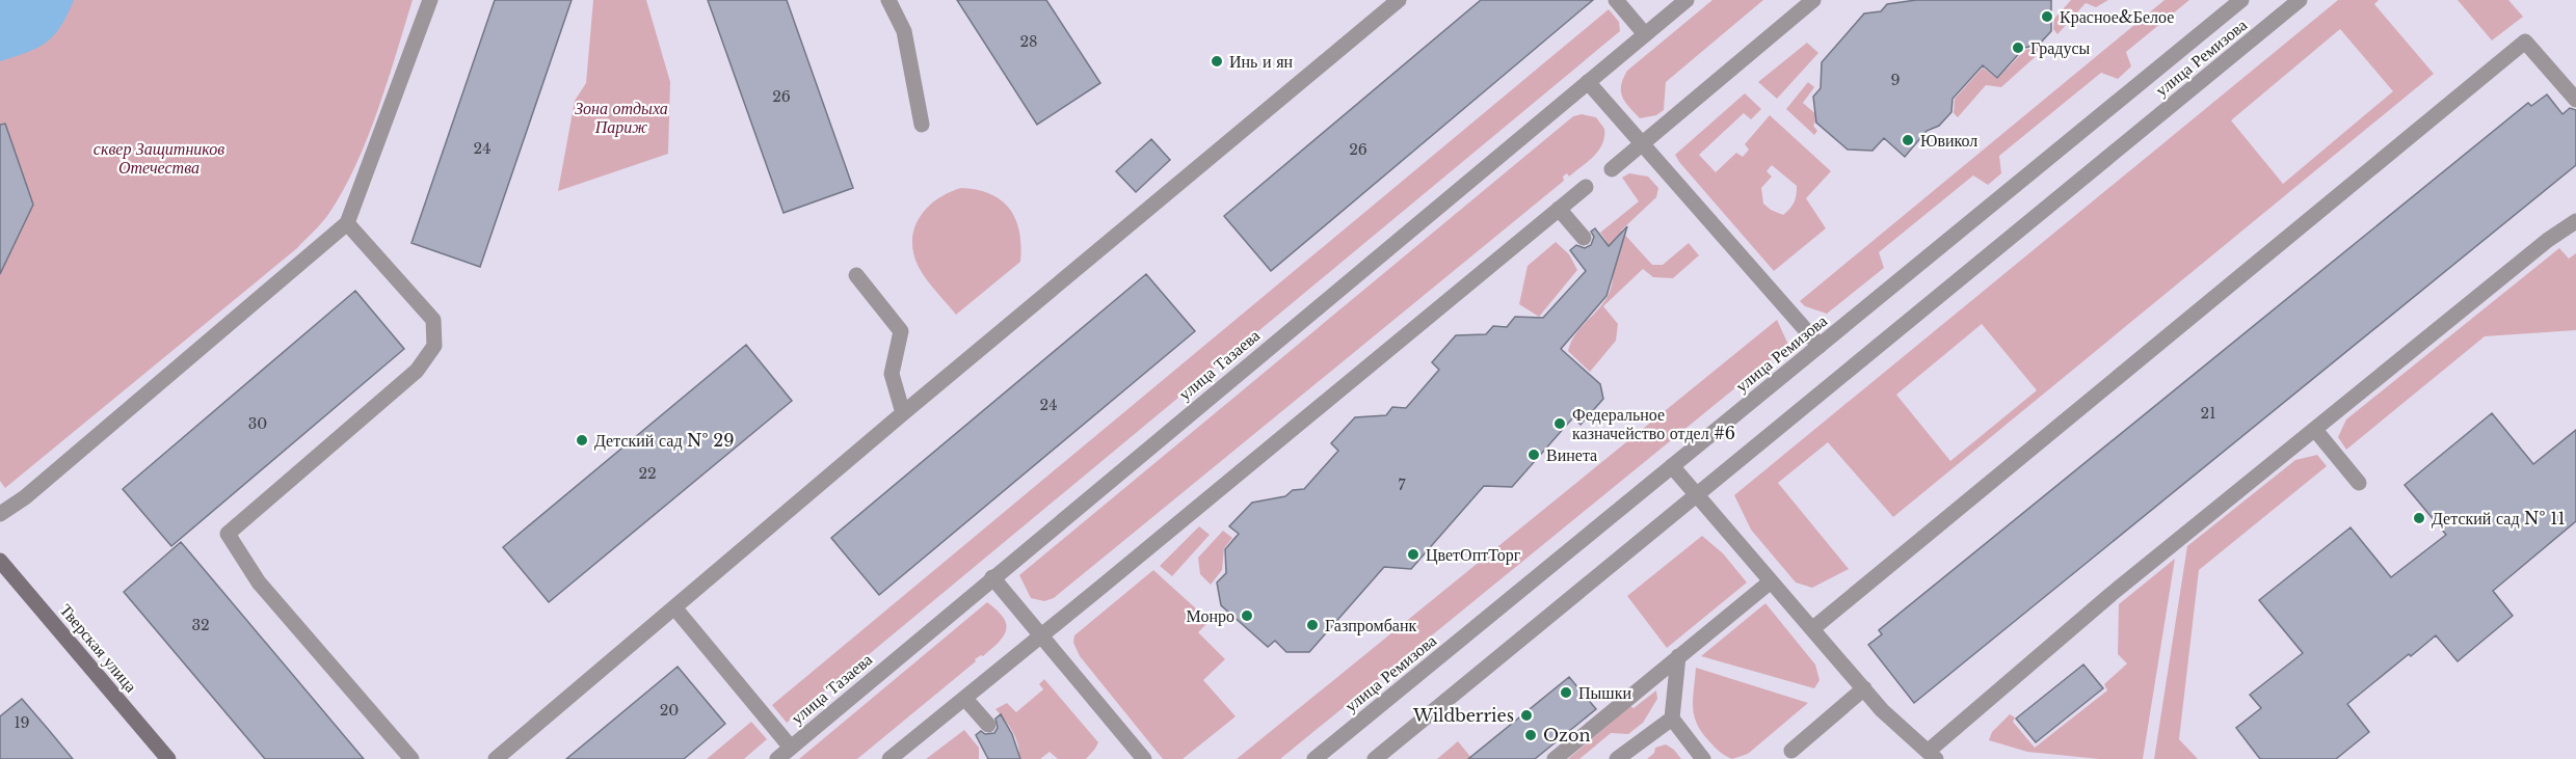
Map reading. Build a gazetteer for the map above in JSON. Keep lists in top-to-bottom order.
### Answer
{
  "streets": {
    "street": ["улица Ремизова", "улица Тазаева", "Тверская улица"]
  },
  "parks": ["Зона отдыха Париж", "сквер Защитников Отечества"],
  "places": [
    "Красное&Белое",
    "Градусы",
    "Инь и ян",
    "Ювикол",
    "Федеральное казначейство отдел #6",
    "Детский сад № 29",
    "Винета",
    "Детский сад № 11",
    "ЦветОптТорг",
    "Монро",
    "Газпромбанк",
    "Пышки",
    "Wildberries",
    "Ozon"
  ],
  "house_numbers": [
    "28",
    "9",
    "26",
    "24",
    "26",
    "24",
    "21",
    "30",
    "22",
    "7",
    "32",
    "20",
    "19"
  ]
}
